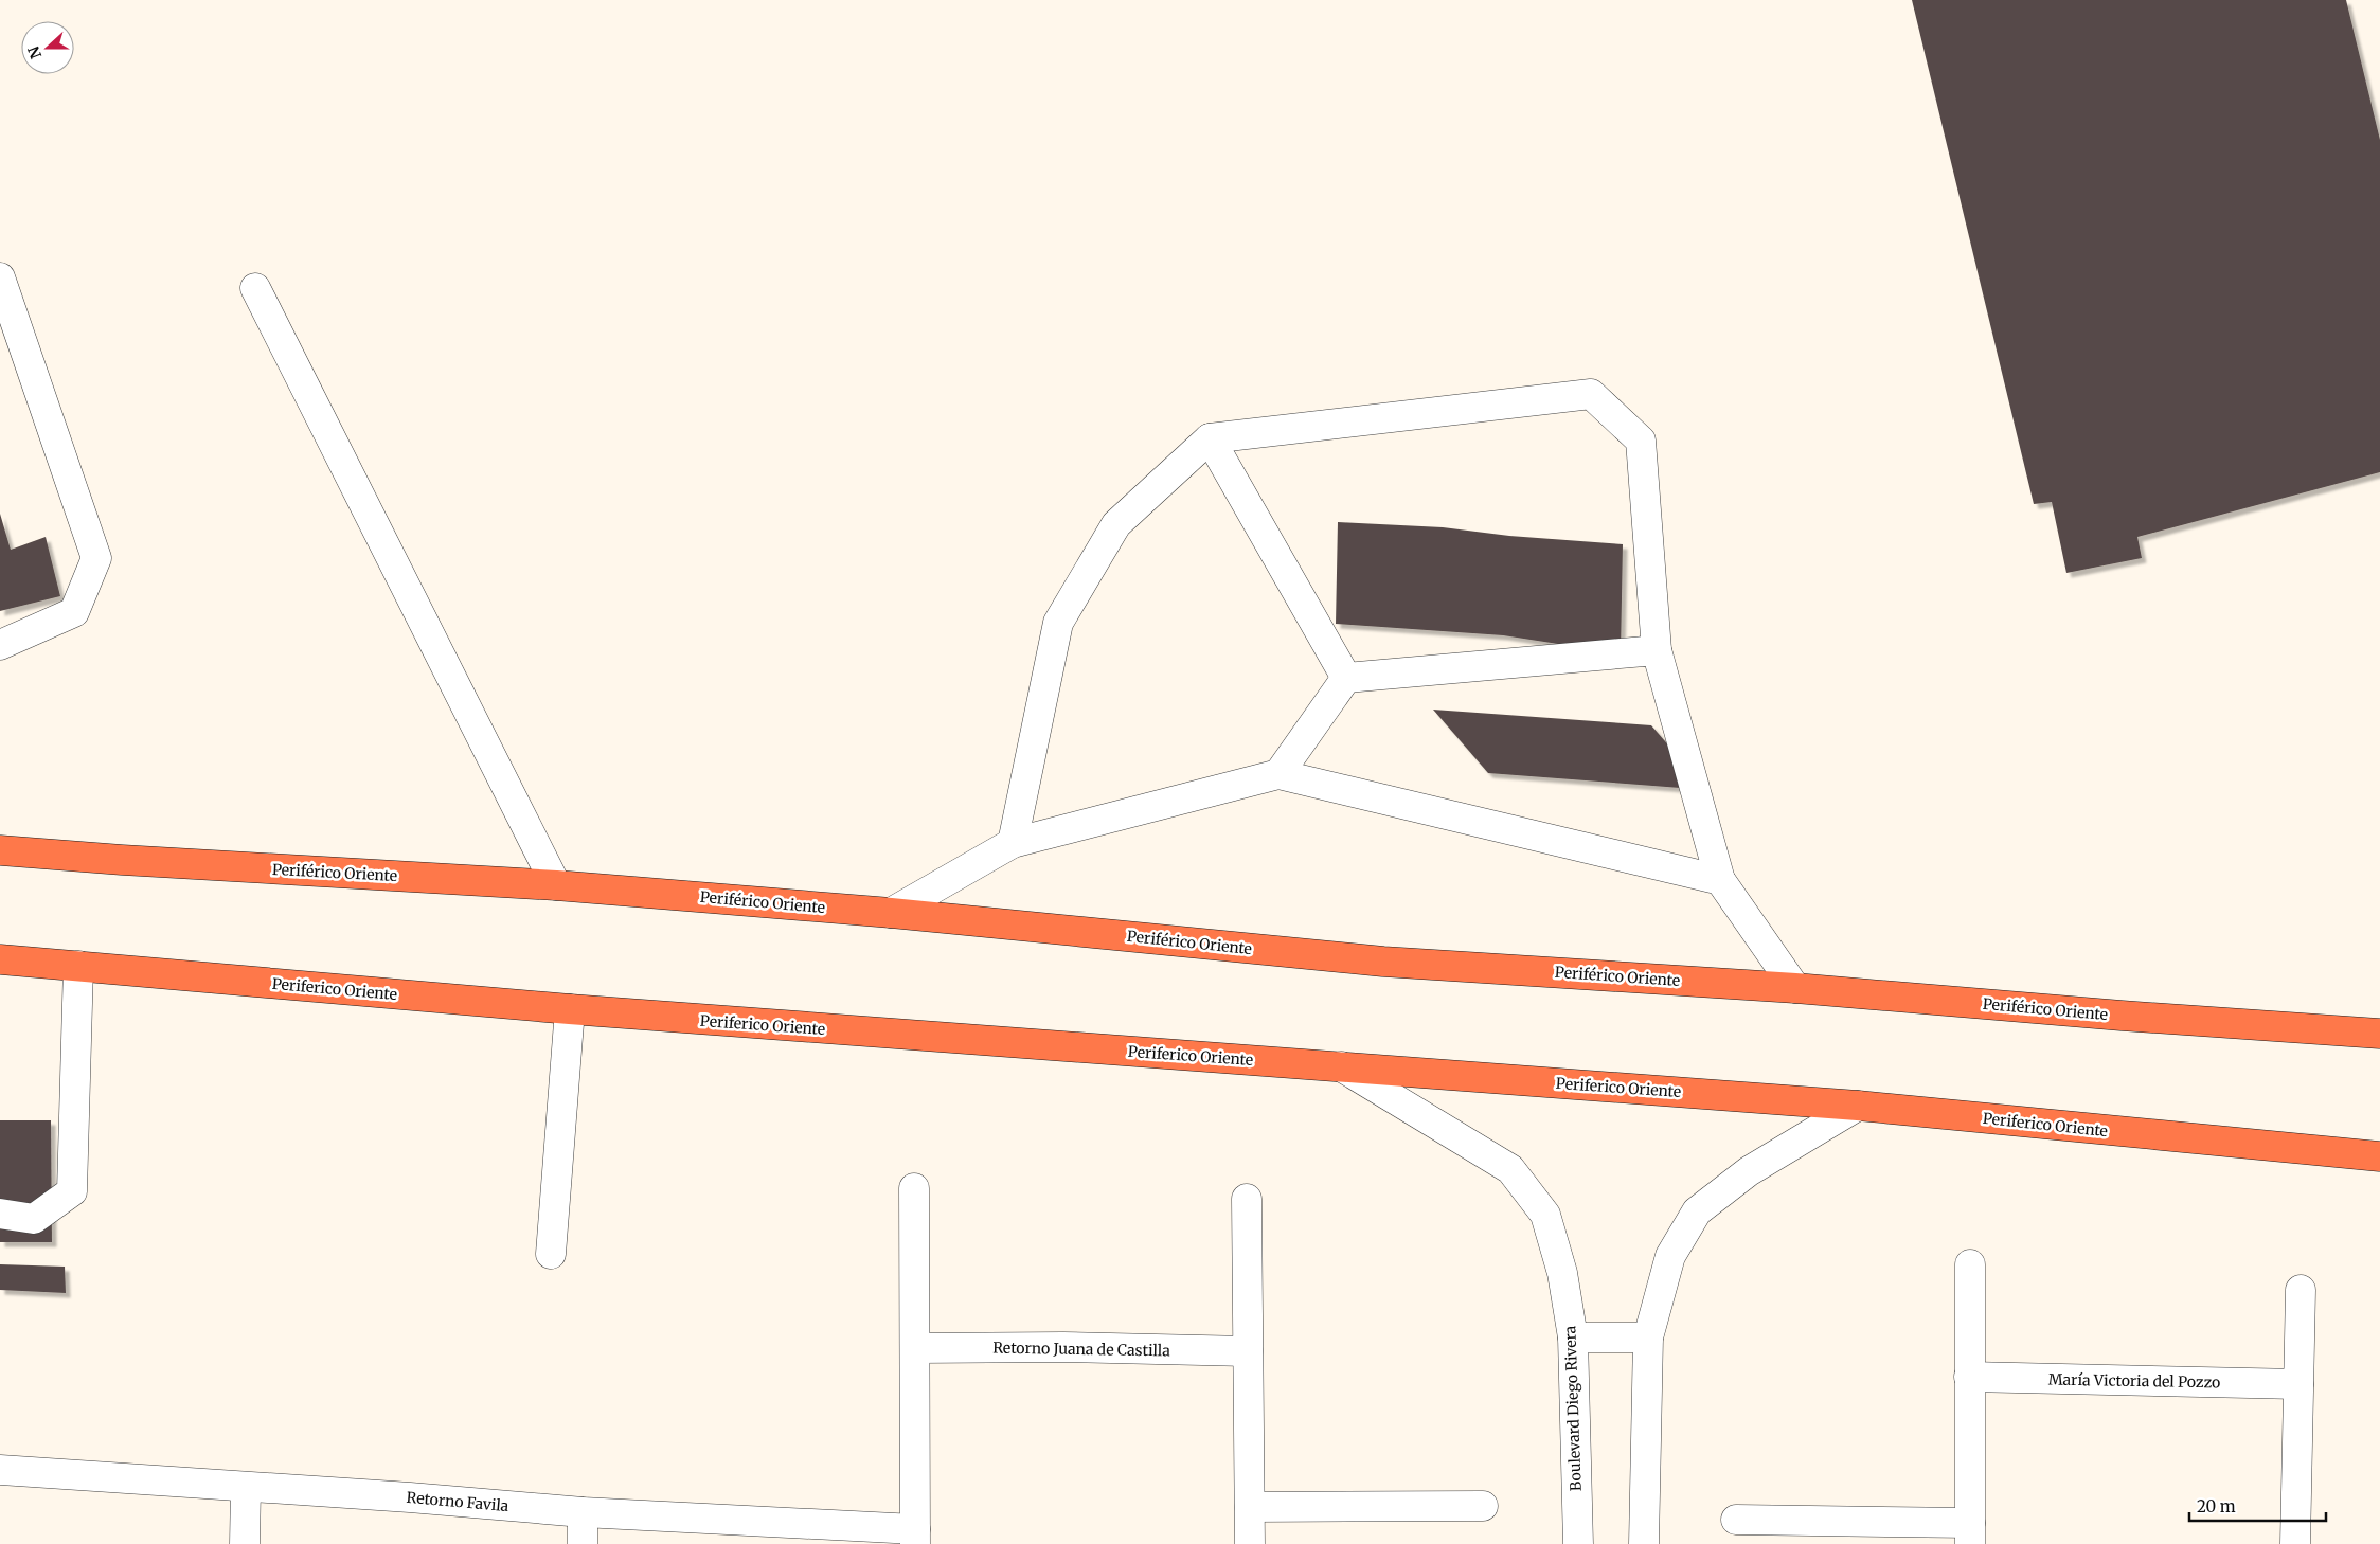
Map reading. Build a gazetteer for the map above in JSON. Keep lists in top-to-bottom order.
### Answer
{
  "streets": {
    "highway": ["Periférico Oriente", "Periferico Oriente"],
    "street": [
      "Retorno Juana de Castilla",
      "María Victoria del Pozzo",
      "Boulevard Diego Rivera",
      "Retorno Favila"
    ]
  },
  "crossings": [
    ["Periferico Oriente", "Boulevard Diego Rivera"]
  ],
  "scale_bar": "20 m",
  "north": "left"
}
